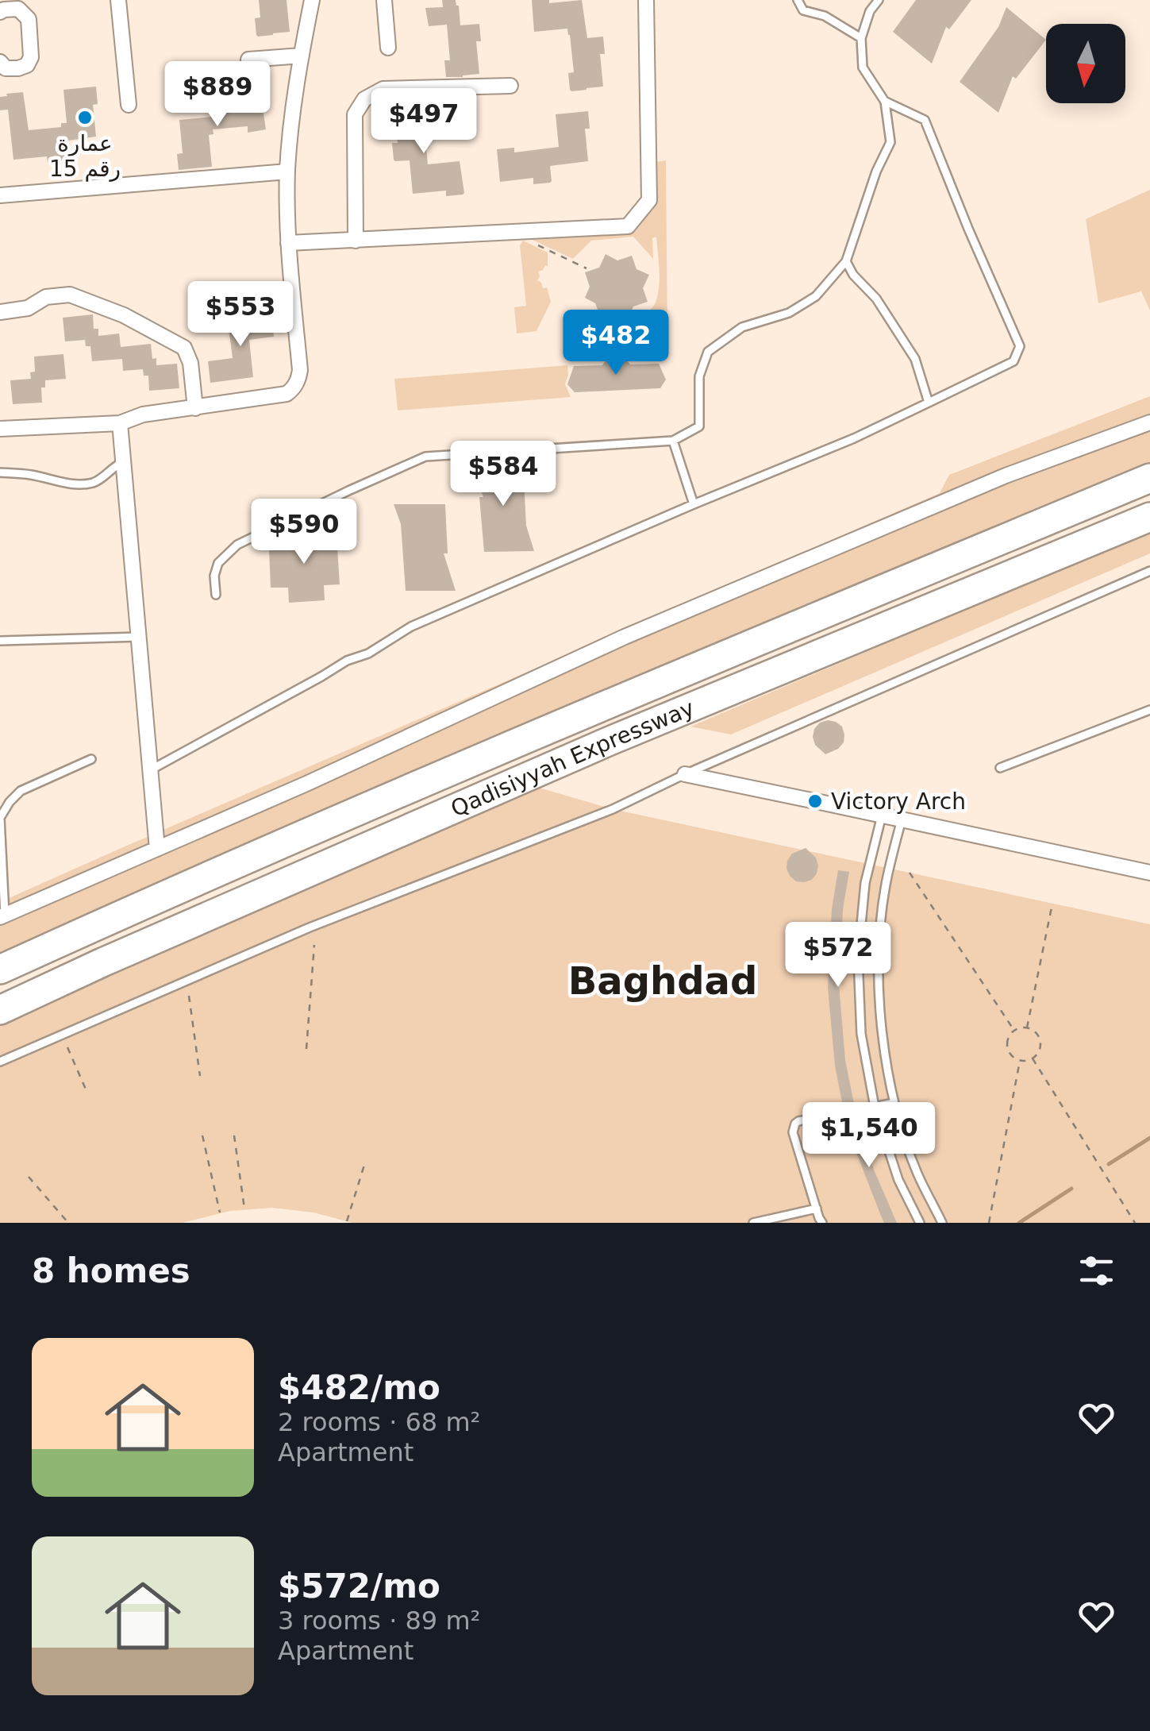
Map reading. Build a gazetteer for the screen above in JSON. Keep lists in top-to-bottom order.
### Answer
{
  "streets": {
    "highway": ["Qadisiyyah Expressway"]
  },
  "districts": ["Baghdad"],
  "places": ["عمارة رقم 15", "Victory Arch"],
  "north": "bottom",
  "page": {
    "price": [
      "$889",
      "$497",
      "$553",
      "$482",
      "$584",
      "$590",
      "$572",
      "$1,540"
    ],
    "heading": "8 homes",
    "list": [
      {
        "name": "$482/mo",
        "note": "2 rooms · 68 m² · Apartment"
      },
      {
        "name": "$572/mo",
        "note": "3 rooms · 89 m² · Apartment"
      }
    ]
  }
}
